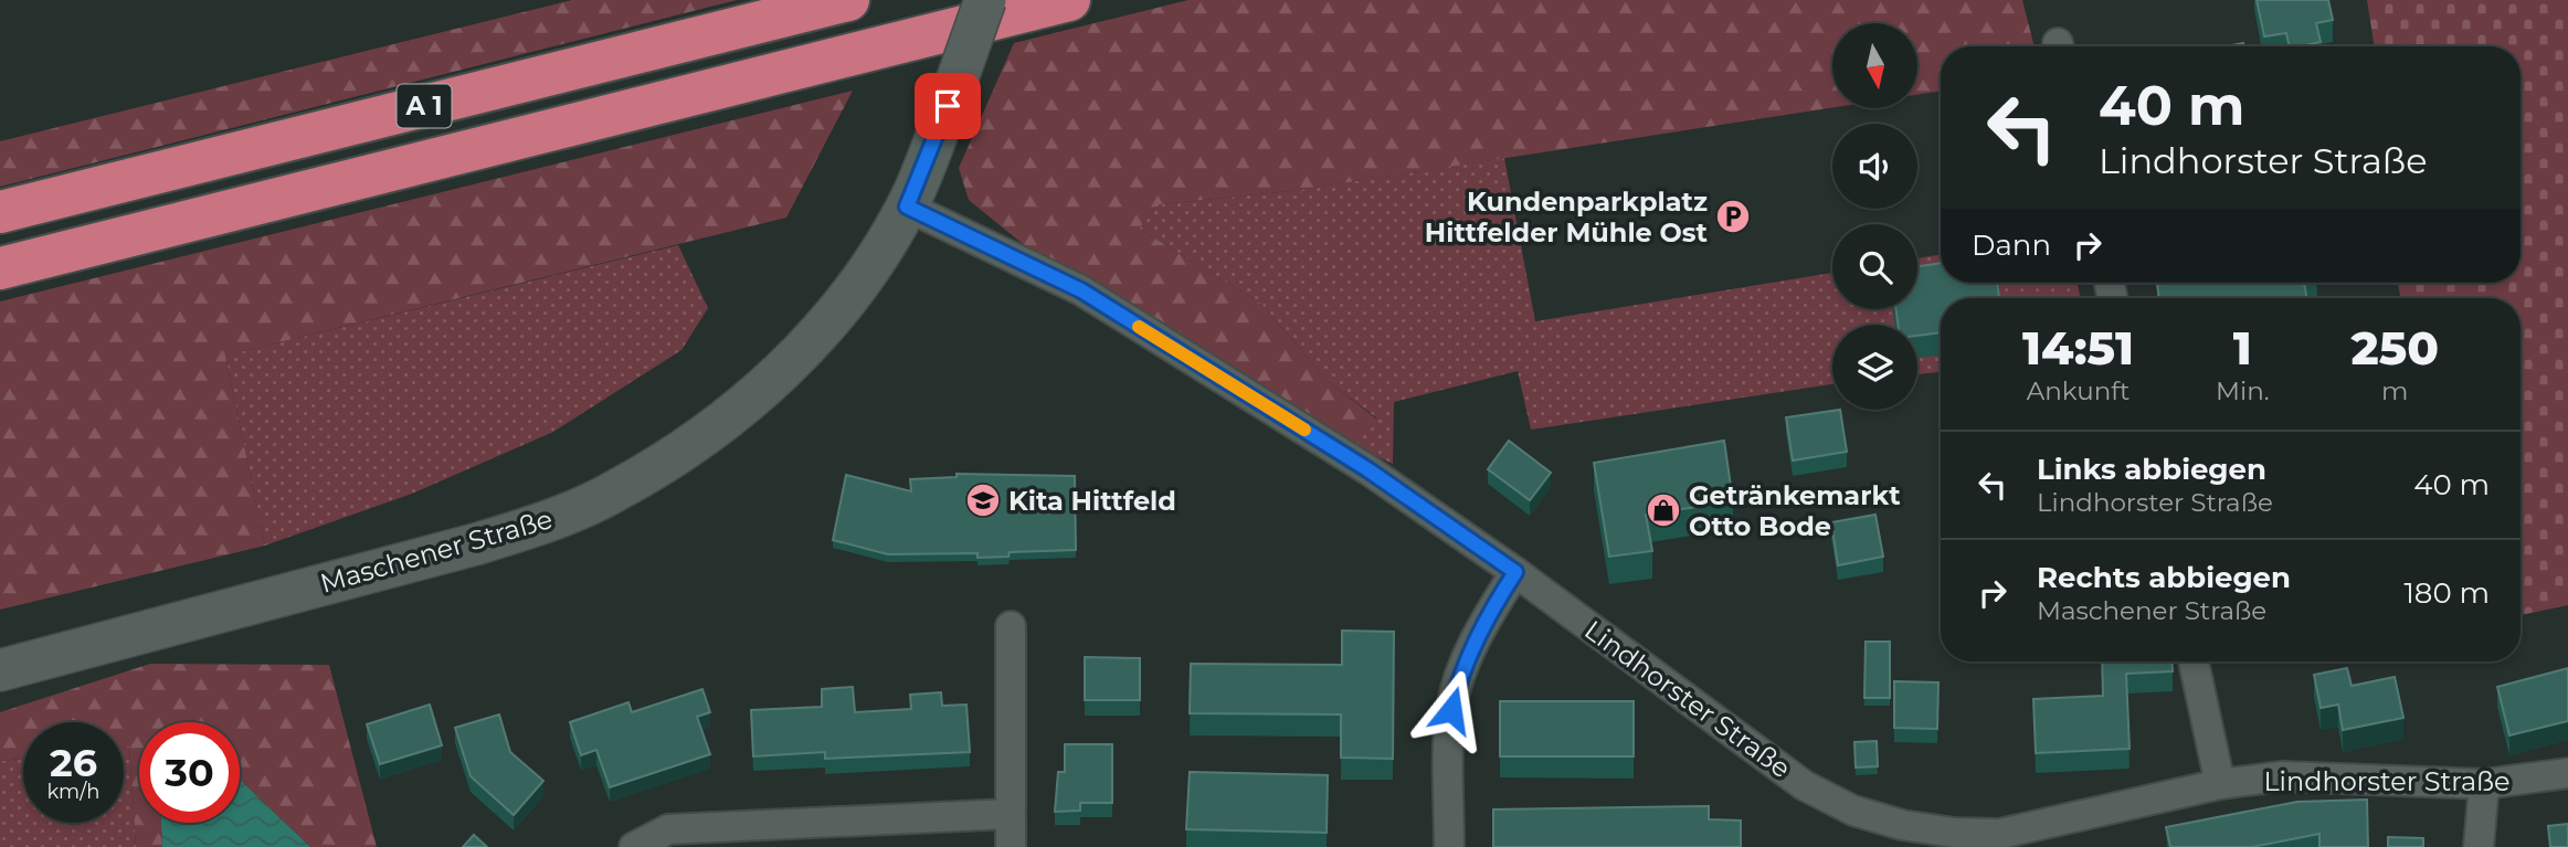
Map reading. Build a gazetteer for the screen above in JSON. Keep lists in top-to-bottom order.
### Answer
{
  "streets": {
    "highway": ["A 1"],
    "main road": ["Maschener Straße"],
    "street": ["Lindhorster Straße"]
  },
  "crossings": [
    ["Maschener Straße", "Lindhorster Straße"]
  ],
  "places": {
    "parking": ["Kundenparkplatz Hittfelder Mühle Ost"],
    "school or university": ["Kita Hittfeld"],
    "shop": ["Getränkemarkt Otto Bode"]
  },
  "north": "bottom",
  "page": {
    "turn": ["40 m", "Lindhorster Straße"],
    "then": "Dann",
    "eta": [
      "14:51",
      "Ankunft",
      "1",
      "Min.",
      "250",
      "m"
    ],
    "list": [
      {
        "name": "Links abbiegen",
        "note": "Lindhorster Straße",
        "value": "40 m"
      },
      {
        "name": "Rechts abbiegen",
        "note": "Maschener Straße",
        "value": "180 m"
      }
    ],
    "speed": "26 km/h",
    "limit": "30"
  }
}
